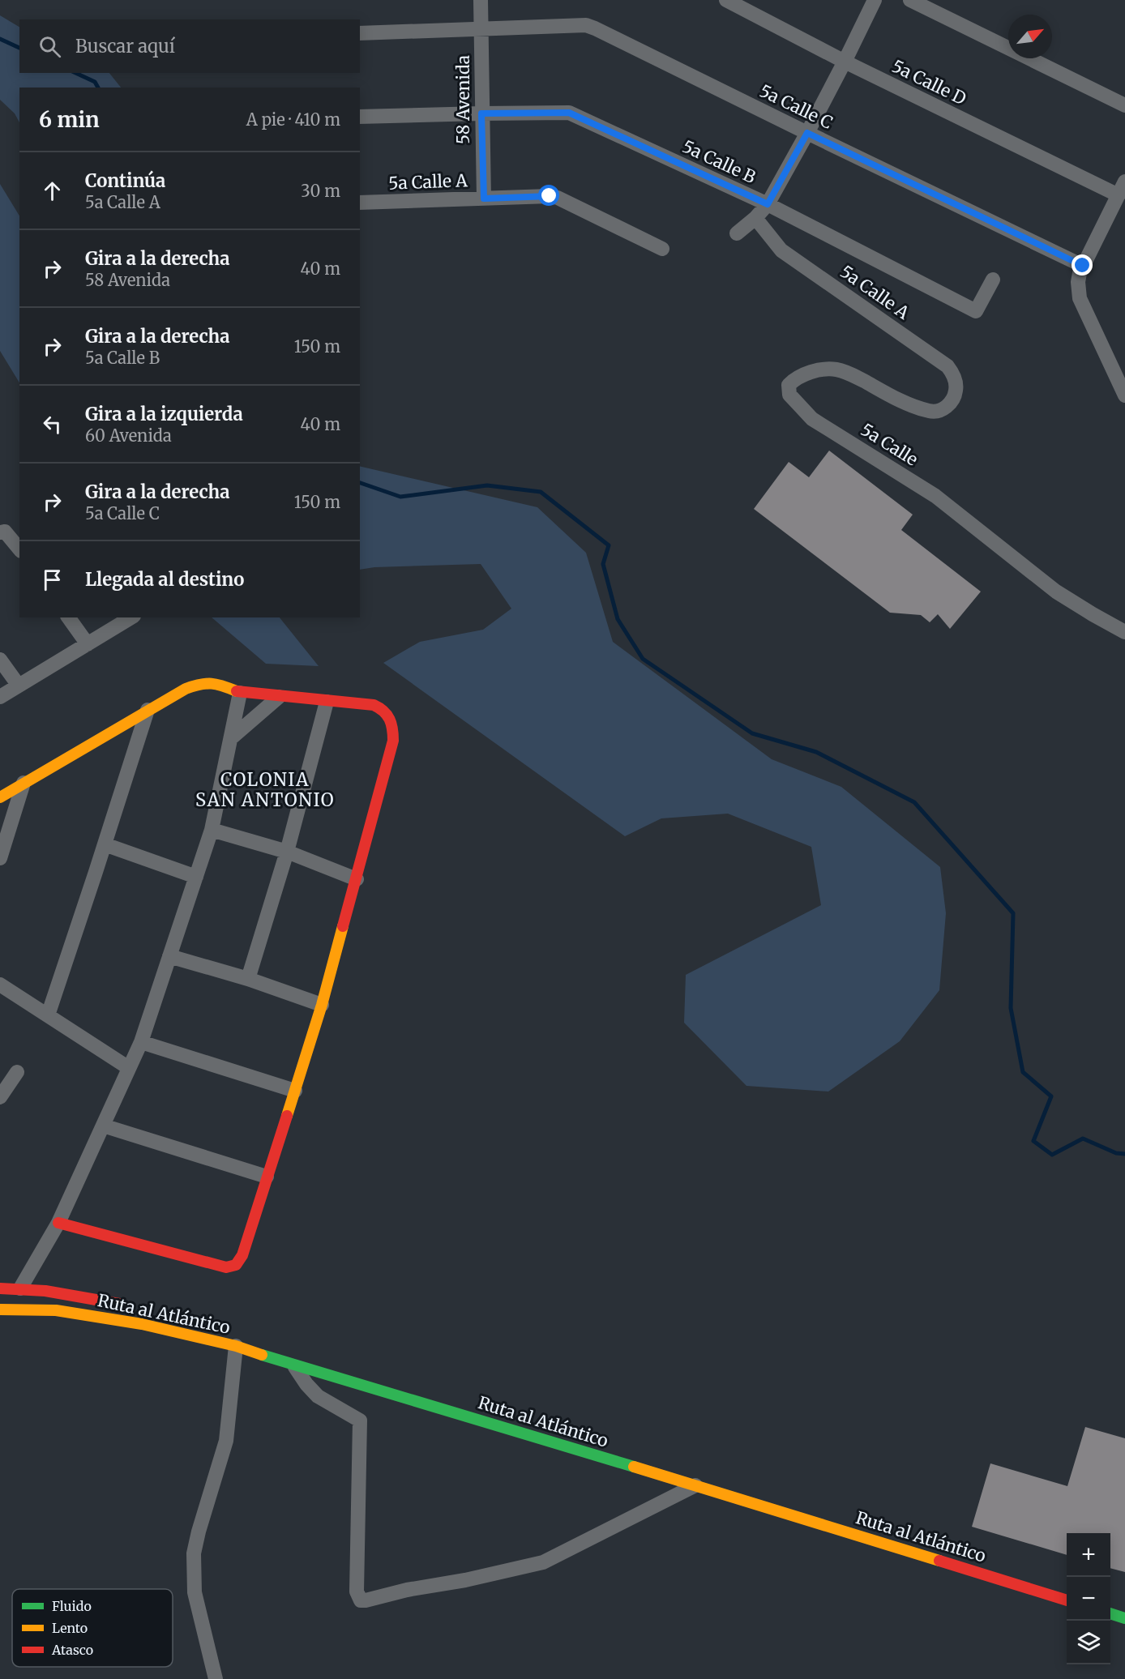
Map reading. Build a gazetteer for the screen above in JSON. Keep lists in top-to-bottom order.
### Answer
{
  "streets": {
    "main road": ["Ruta al Atlántico"],
    "street": [
      "5a Calle D",
      "58 Avenida",
      "5a Calle C",
      "5a Calle B",
      "5a Calle A",
      "5a Calle"
    ]
  },
  "crossings": [
    ["58 Avenida", "5a Calle C"],
    ["58 Avenida", "5a Calle B"],
    ["58 Avenida", "5a Calle A"],
    ["5a Calle A", "5a Calle"]
  ],
  "districts": ["COLONIA SAN ANTONIO"],
  "legend": ["Fluido", "Lento", "Atasco"],
  "north": "top right",
  "page": {
    "search": "Buscar aquí",
    "heading": ["6 min", "A pie · 410 m"],
    "list": [
      ["Continúa", "5a Calle A", "30 m"],
      ["Gira a la derecha", "58 Avenida", "40 m"],
      ["Gira a la derecha", "5a Calle B", "150 m"],
      ["Gira a la izquierda", "60 Avenida", "40 m"],
      ["Gira a la derecha", "5a Calle C", "150 m"],
      "Llegada al destino"
    ],
    "map_buttons": ["+", "−"]
  }
}
